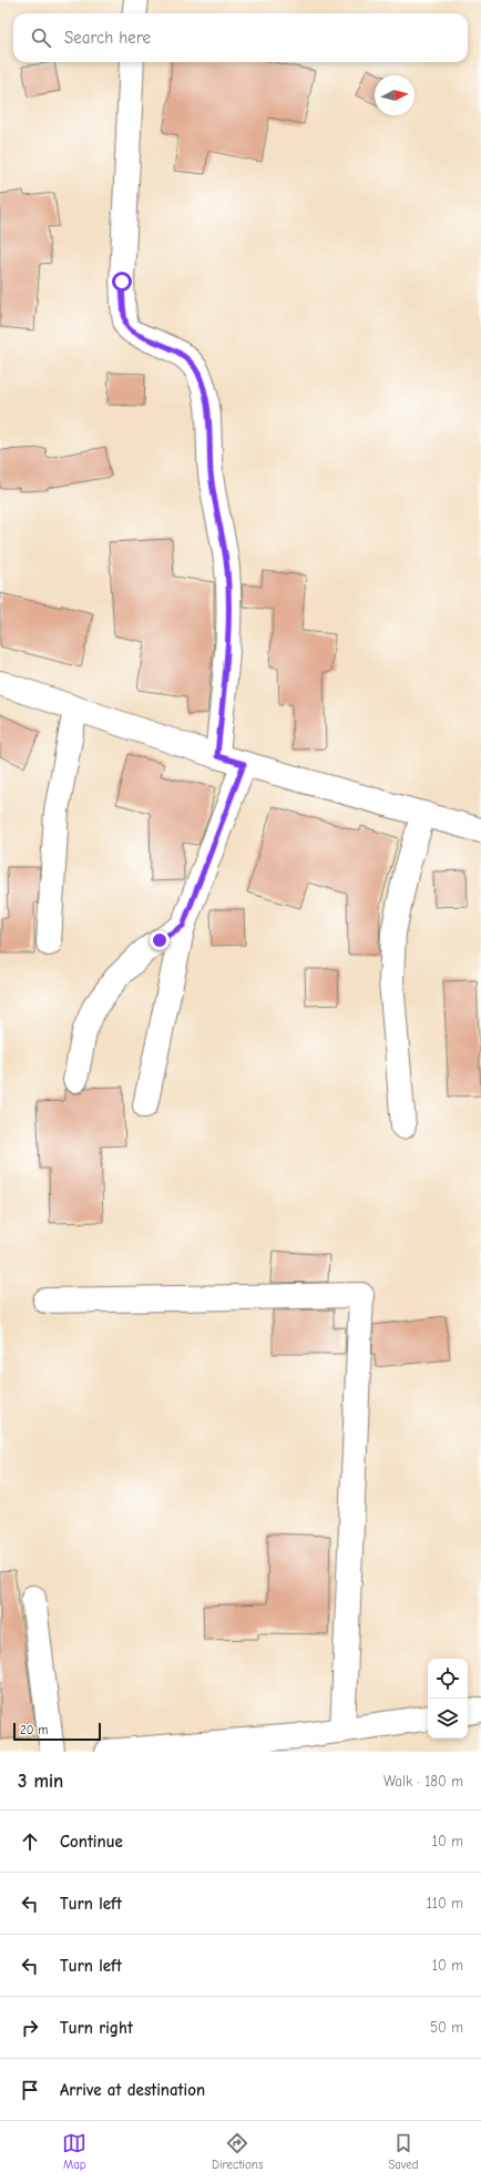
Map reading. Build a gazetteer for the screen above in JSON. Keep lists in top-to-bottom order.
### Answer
{
  "scale_bar": "20 m",
  "north": "right",
  "page": {
    "search": "Search here",
    "scale": "20 m",
    "heading": ["3 min", "Walk · 180 m"],
    "list": [
      ["Continue", "10 m"],
      ["Turn left", "110 m"],
      ["Turn left", "10 m"],
      ["Turn right", "50 m"],
      "Arrive at destination"
    ],
    "nav": ["Map", "Directions", "Saved"]
  }
}
